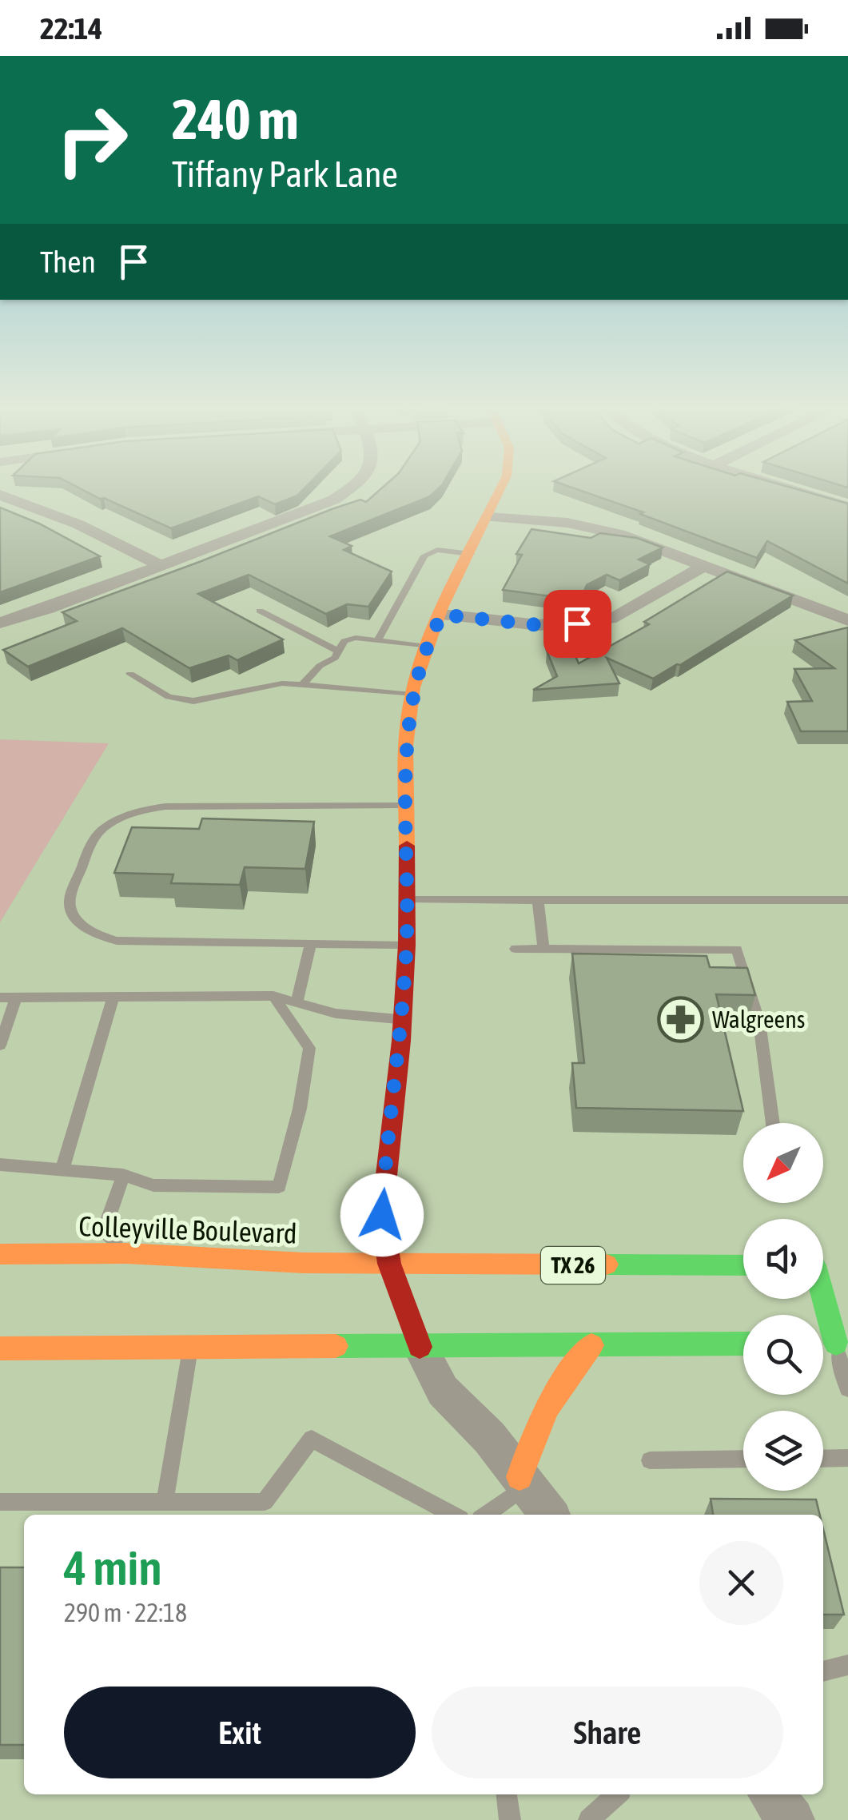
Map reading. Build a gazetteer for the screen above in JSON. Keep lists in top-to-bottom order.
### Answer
{
  "streets": {
    "street": ["Colleyville Boulevard", "TX 26"]
  },
  "places": {
    "pharmacy": ["Walgreens"]
  },
  "north": "bottom left",
  "page": {
    "status": "22:14",
    "turn": ["240 m", "Tiffany Park Lane"],
    "then": "Then",
    "heading": ["4 min", "290 m · 22:18"],
    "buttons": ["Exit", "Share"]
  }
}
